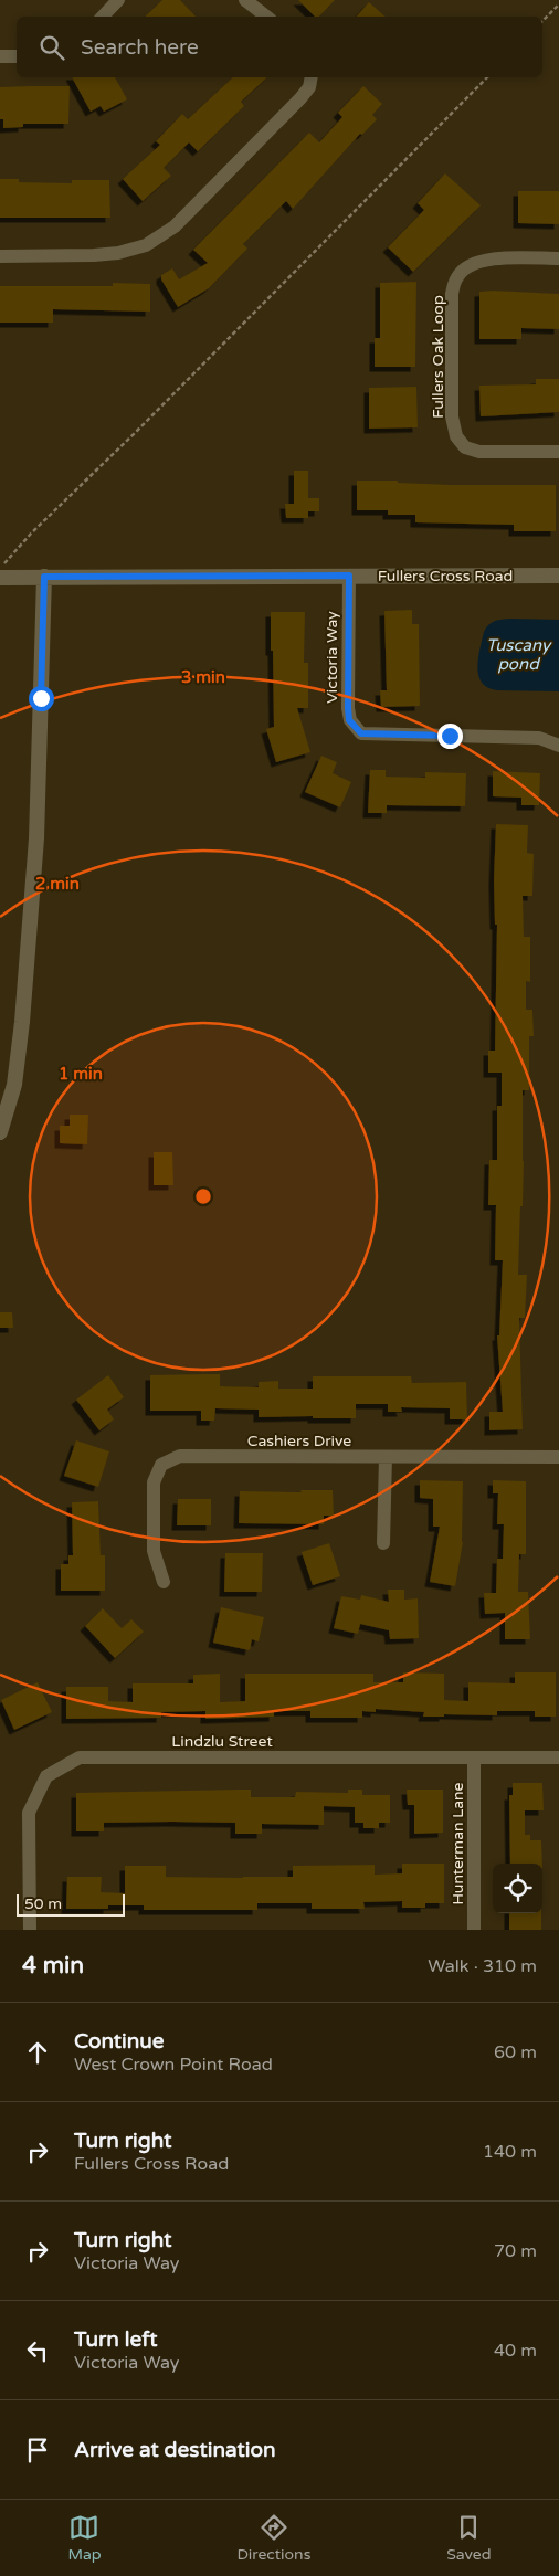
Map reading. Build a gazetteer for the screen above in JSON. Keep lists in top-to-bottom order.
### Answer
{
  "streets": {
    "street": [
      "Fullers Oak Loop",
      "Fullers Cross Road",
      "Victoria Way",
      "Cashiers Drive",
      "Lindzlu Street",
      "Hunterman Lane"
    ]
  },
  "crossings": [
    ["Fullers Cross Road", "Victoria Way"],
    ["Lindzlu Street", "Hunterman Lane"]
  ],
  "water": ["Tuscany pond"],
  "scale_bar": "50 m",
  "page": {
    "search": "Search here",
    "scale": "50 m",
    "heading": ["4 min", "Walk · 310 m"],
    "list": [
      ["Continue", "West Crown Point Road", "60 m"],
      ["Turn right", "Fullers Cross Road", "140 m"],
      ["Turn right", "Victoria Way", "70 m"],
      ["Turn left", "Victoria Way", "40 m"],
      "Arrive at destination"
    ],
    "nav": ["Map", "Directions", "Saved"]
  },
  "rings": ["3 min", "2 min", "1 min"]
}
